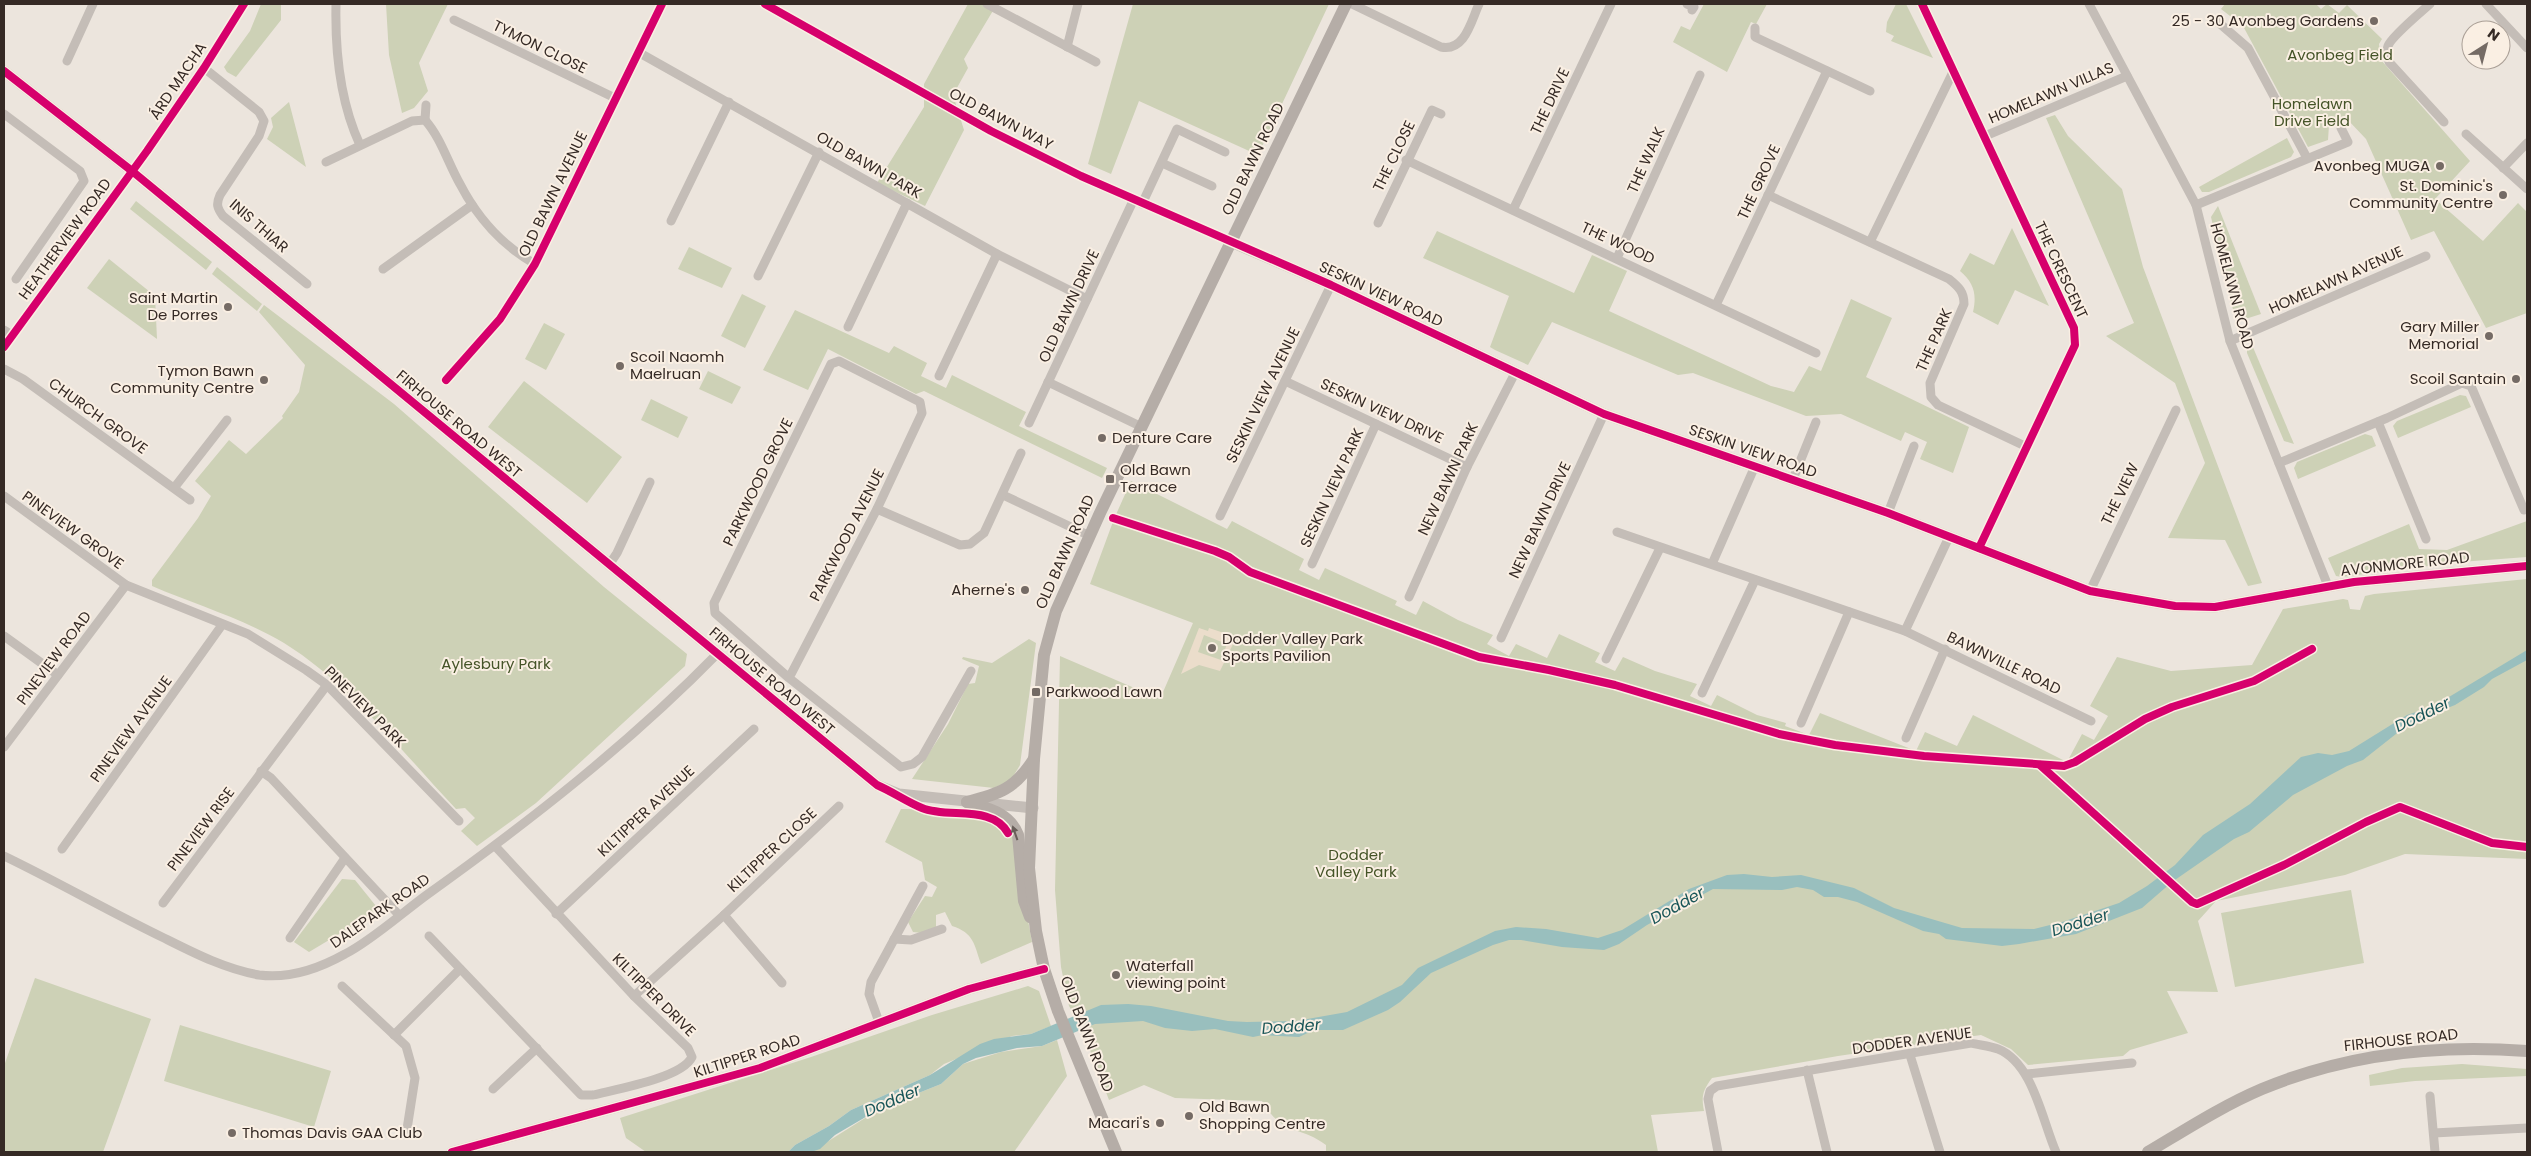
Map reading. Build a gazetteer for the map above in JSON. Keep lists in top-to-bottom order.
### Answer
{
  "streets": {
    "main road": ["OLD BAWN ROAD", "FIRHOUSE ROAD"],
    "street": [
      "TYMON CLOSE",
      "ÁRD MACHA",
      "HOMELAWN VILLAS",
      "THE DRIVE",
      "OLD BAWN WAY",
      "THE CLOSE",
      "THE WALK",
      "OLD BAWN PARK",
      "THE GROVE",
      "OLD BAWN AVENUE",
      "INIS THIAR",
      "HEATHERVIEW ROAD",
      "THE WOOD",
      "THE CRESCENT",
      "HOMELAWN AVENUE",
      "HOMELAWN ROAD",
      "SESKIN VIEW ROAD",
      "OLD BAWN DRIVE",
      "THE PARK",
      "SESKIN VIEW AVENUE",
      "SESKIN VIEW DRIVE",
      "CHURCH GROVE",
      "FIRHOUSE ROAD WEST",
      "NEW BAWN PARK",
      "PARKWOOD GROVE",
      "SESKIN VIEW PARK",
      "THE VIEW",
      "NEW BAWN DRIVE",
      "PINEVIEW GROVE",
      "PARKWOOD AVENUE",
      "AVONMORE ROAD",
      "PINEVIEW ROAD",
      "BAWNVILLE ROAD",
      "PINEVIEW PARK",
      "PINEVIEW AVENUE",
      "KILTIPPER AVENUE",
      "PINEVIEW RISE",
      "KILTIPPER CLOSE",
      "DALEPARK ROAD",
      "KILTIPPER DRIVE",
      "DODDER AVENUE",
      "KILTIPPER ROAD"
    ]
  },
  "crossings": [
    ["TYMON CLOSE", "OLD BAWN AVENUE"],
    ["ÁRD MACHA", "INIS THIAR"],
    ["ÁRD MACHA", "HEATHERVIEW ROAD"],
    ["ÁRD MACHA", "FIRHOUSE ROAD WEST"],
    ["HOMELAWN VILLAS", "THE CRESCENT"],
    ["HOMELAWN VILLAS", "HOMELAWN ROAD"],
    ["THE DRIVE", "THE WOOD"],
    ["OLD BAWN WAY", "OLD BAWN ROAD"],
    ["OLD BAWN WAY", "SESKIN VIEW ROAD"],
    ["OLD BAWN WAY", "OLD BAWN DRIVE"],
    ["THE CLOSE", "THE WOOD"],
    ["OLD BAWN ROAD", "SESKIN VIEW ROAD"],
    ["OLD BAWN ROAD", "FIRHOUSE ROAD WEST"],
    ["OLD BAWN ROAD", "KILTIPPER ROAD"],
    ["THE WALK", "THE WOOD"],
    ["OLD BAWN PARK", "OLD BAWN AVENUE"],
    ["OLD BAWN PARK", "OLD BAWN DRIVE"],
    ["THE GROVE", "THE WOOD"],
    ["THE GROVE", "THE PARK"],
    ["HEATHERVIEW ROAD", "FIRHOUSE ROAD WEST"],
    ["THE CRESCENT", "SESKIN VIEW ROAD"],
    ["THE CRESCENT", "THE PARK"],
    ["HOMELAWN AVENUE", "HOMELAWN ROAD"],
    ["HOMELAWN ROAD", "AVONMORE ROAD"],
    ["SESKIN VIEW ROAD", "SESKIN VIEW AVENUE"],
    ["SESKIN VIEW ROAD", "NEW BAWN PARK"],
    ["SESKIN VIEW ROAD", "THE VIEW"],
    ["SESKIN VIEW ROAD", "NEW BAWN DRIVE"],
    ["SESKIN VIEW ROAD", "AVONMORE ROAD"],
    ["SESKIN VIEW AVENUE", "SESKIN VIEW DRIVE"],
    ["SESKIN VIEW DRIVE", "NEW BAWN PARK"],
    ["SESKIN VIEW DRIVE", "SESKIN VIEW PARK"],
    ["FIRHOUSE ROAD WEST", "DALEPARK ROAD"],
    ["PARKWOOD GROVE", "PARKWOOD AVENUE"],
    ["PINEVIEW GROVE", "PINEVIEW ROAD"],
    ["PINEVIEW GROVE", "PINEVIEW PARK"],
    ["PINEVIEW ROAD", "PINEVIEW PARK"],
    ["PINEVIEW PARK", "PINEVIEW AVENUE"],
    ["PINEVIEW PARK", "PINEVIEW RISE"],
    ["KILTIPPER AVENUE", "KILTIPPER DRIVE"],
    ["KILTIPPER CLOSE", "KILTIPPER DRIVE"],
    ["DALEPARK ROAD", "KILTIPPER DRIVE"]
  ],
  "water": ["Dodder"],
  "parks": [
    "Avonbeg Field",
    "Homelawn Drive Field",
    "Aylesbury Park",
    "Dodder Valley Park"
  ],
  "places": {
    "other": [
      "25 - 30 Avonbeg Gardens",
      "Avonbeg MUGA",
      "St. Dominic's Community Centre",
      "Saint Martin De Porres",
      "Gary Miller Memorial",
      "Scoil Naomh Maelruan",
      "Scoil Santain",
      "Tymon Bawn Community Centre",
      "Denture Care",
      "Aherne's",
      "Dodder Valley Park Sports Pavilion",
      "Waterfall viewing point",
      "Old Bawn Shopping Centre",
      "Macari's",
      "Thomas Davis GAA Club"
    ],
    "transit": ["Old Bawn Terrace", "Parkwood Lawn"]
  },
  "north": "top right"
}
